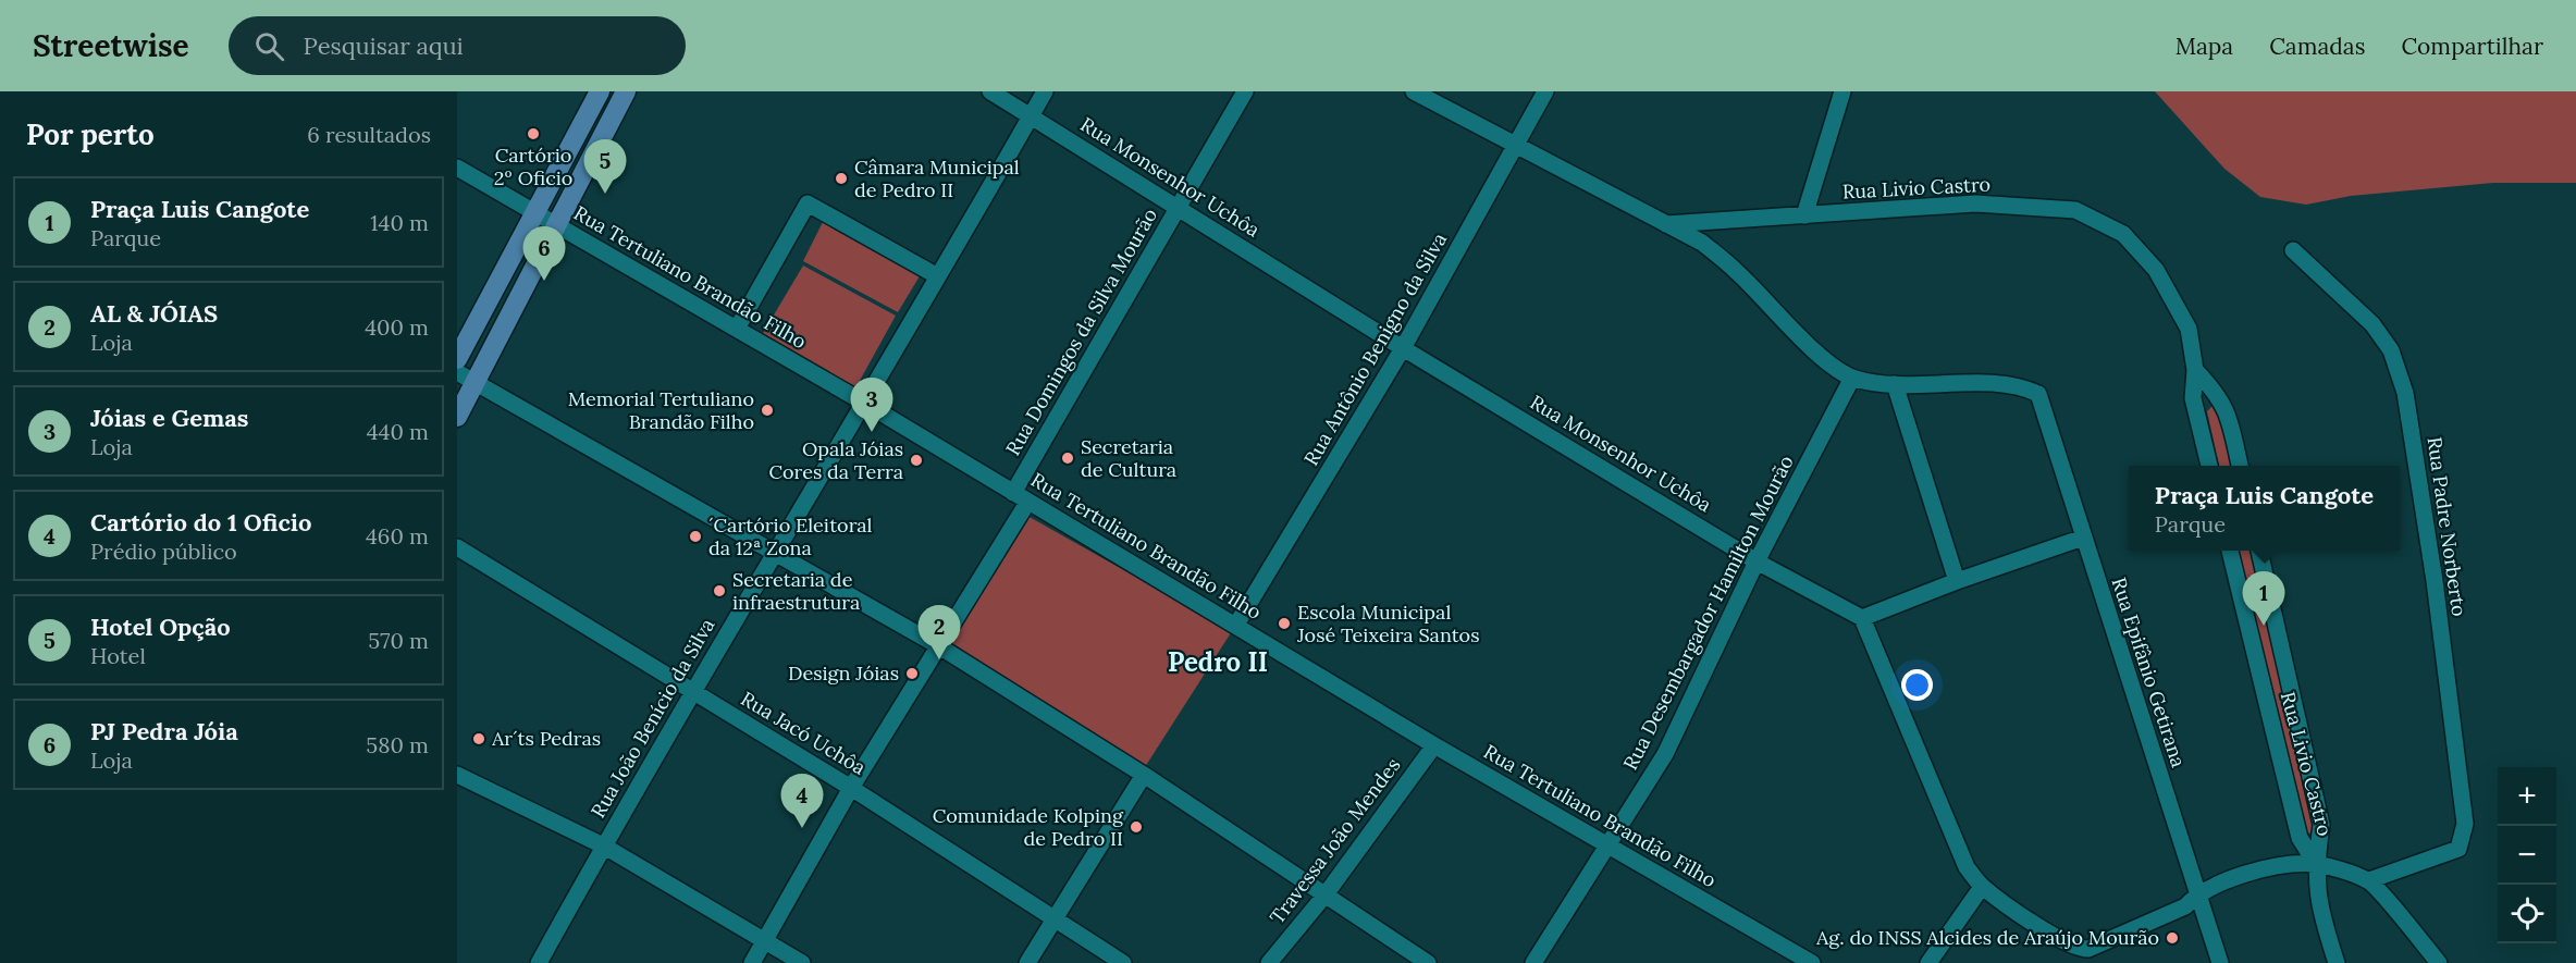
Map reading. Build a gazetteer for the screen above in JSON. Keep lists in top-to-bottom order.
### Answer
{
  "streets": {
    "street": [
      "Rua Monsenhor Uchôa",
      "Rua Livio Castro",
      "Rua Tertuliano Brandão Filho",
      "Rua Domingos da Silva Mourão",
      "Rua Antônio Benigno da Silva",
      "Rua Padre Norberto",
      "Rua Desembargador Hamilton Mourão",
      "Rua Epifânio Getirana",
      "Rua João Benício da Silva",
      "Rua Jacó Uchôa",
      "Travessa João Mendes"
    ]
  },
  "crossings": [
    ["Rua Monsenhor Uchôa", "Rua Domingos da Silva Mourão"],
    ["Rua Monsenhor Uchôa", "Rua Antônio Benigno da Silva"],
    ["Rua Monsenhor Uchôa", "Rua Desembargador Hamilton Mourão"],
    ["Rua Monsenhor Uchôa", "Rua João Benício da Silva"],
    ["Rua Tertuliano Brandão Filho", "Rua Domingos da Silva Mourão"],
    ["Rua Tertuliano Brandão Filho", "Rua Antônio Benigno da Silva"],
    ["Rua Tertuliano Brandão Filho", "Rua Desembargador Hamilton Mourão"],
    ["Rua Tertuliano Brandão Filho", "Rua João Benício da Silva"],
    ["Rua Tertuliano Brandão Filho", "Travessa João Mendes"],
    ["Rua Domingos da Silva Mourão", "Rua Jacó Uchôa"],
    ["Rua João Benício da Silva", "Rua Jacó Uchôa"]
  ],
  "districts": ["Pedro II"],
  "places": [
    "Cartório 2º Oficio",
    "Câmara Municipal de Pedro II",
    "Memorial Tertuliano Brandão Filho",
    "Secretaria de Cultura",
    "Opala Jóias Cores da Terra",
    "´Cartório Eleitoral da 12ª Zona",
    "Secretaria de infraestrutura",
    "Escola Municipal José Teixeira Santos",
    "Design Jóias",
    "Ar´ts Pedras",
    "Comunidade Kolping de Pedro II",
    "Ag. do INSS Alcides de Araújo Mourão"
  ],
  "page": {
    "header": "Streetwise",
    "search": "Pesquisar aqui",
    "nav": ["Mapa", "Camadas", "Compartilhar"],
    "heading": ["Por perto", "6 resultados"],
    "pins": [
      "5",
      "6",
      "3",
      "1",
      "2",
      "4"
    ],
    "list": [
      {
        "mark": "1",
        "name": "Praça Luis Cangote",
        "note": "Parque",
        "value": "140 m"
      },
      {
        "mark": "2",
        "name": "AL & JÓIAS",
        "note": "Loja",
        "value": "400 m"
      },
      {
        "mark": "3",
        "name": "Jóias e Gemas",
        "note": "Loja",
        "value": "440 m"
      },
      {
        "mark": "4",
        "name": "Cartório do 1 Oficio",
        "note": "Prédio público",
        "value": "460 m"
      },
      {
        "mark": "5",
        "name": "Hotel Opção",
        "note": "Hotel",
        "value": "570 m"
      },
      {
        "mark": "6",
        "name": "PJ Pedra Jóia",
        "note": "Loja",
        "value": "580 m"
      }
    ],
    "popup": ["Praça Luis Cangote", "Parque"],
    "map_buttons": ["+", "−"]
  }
}
